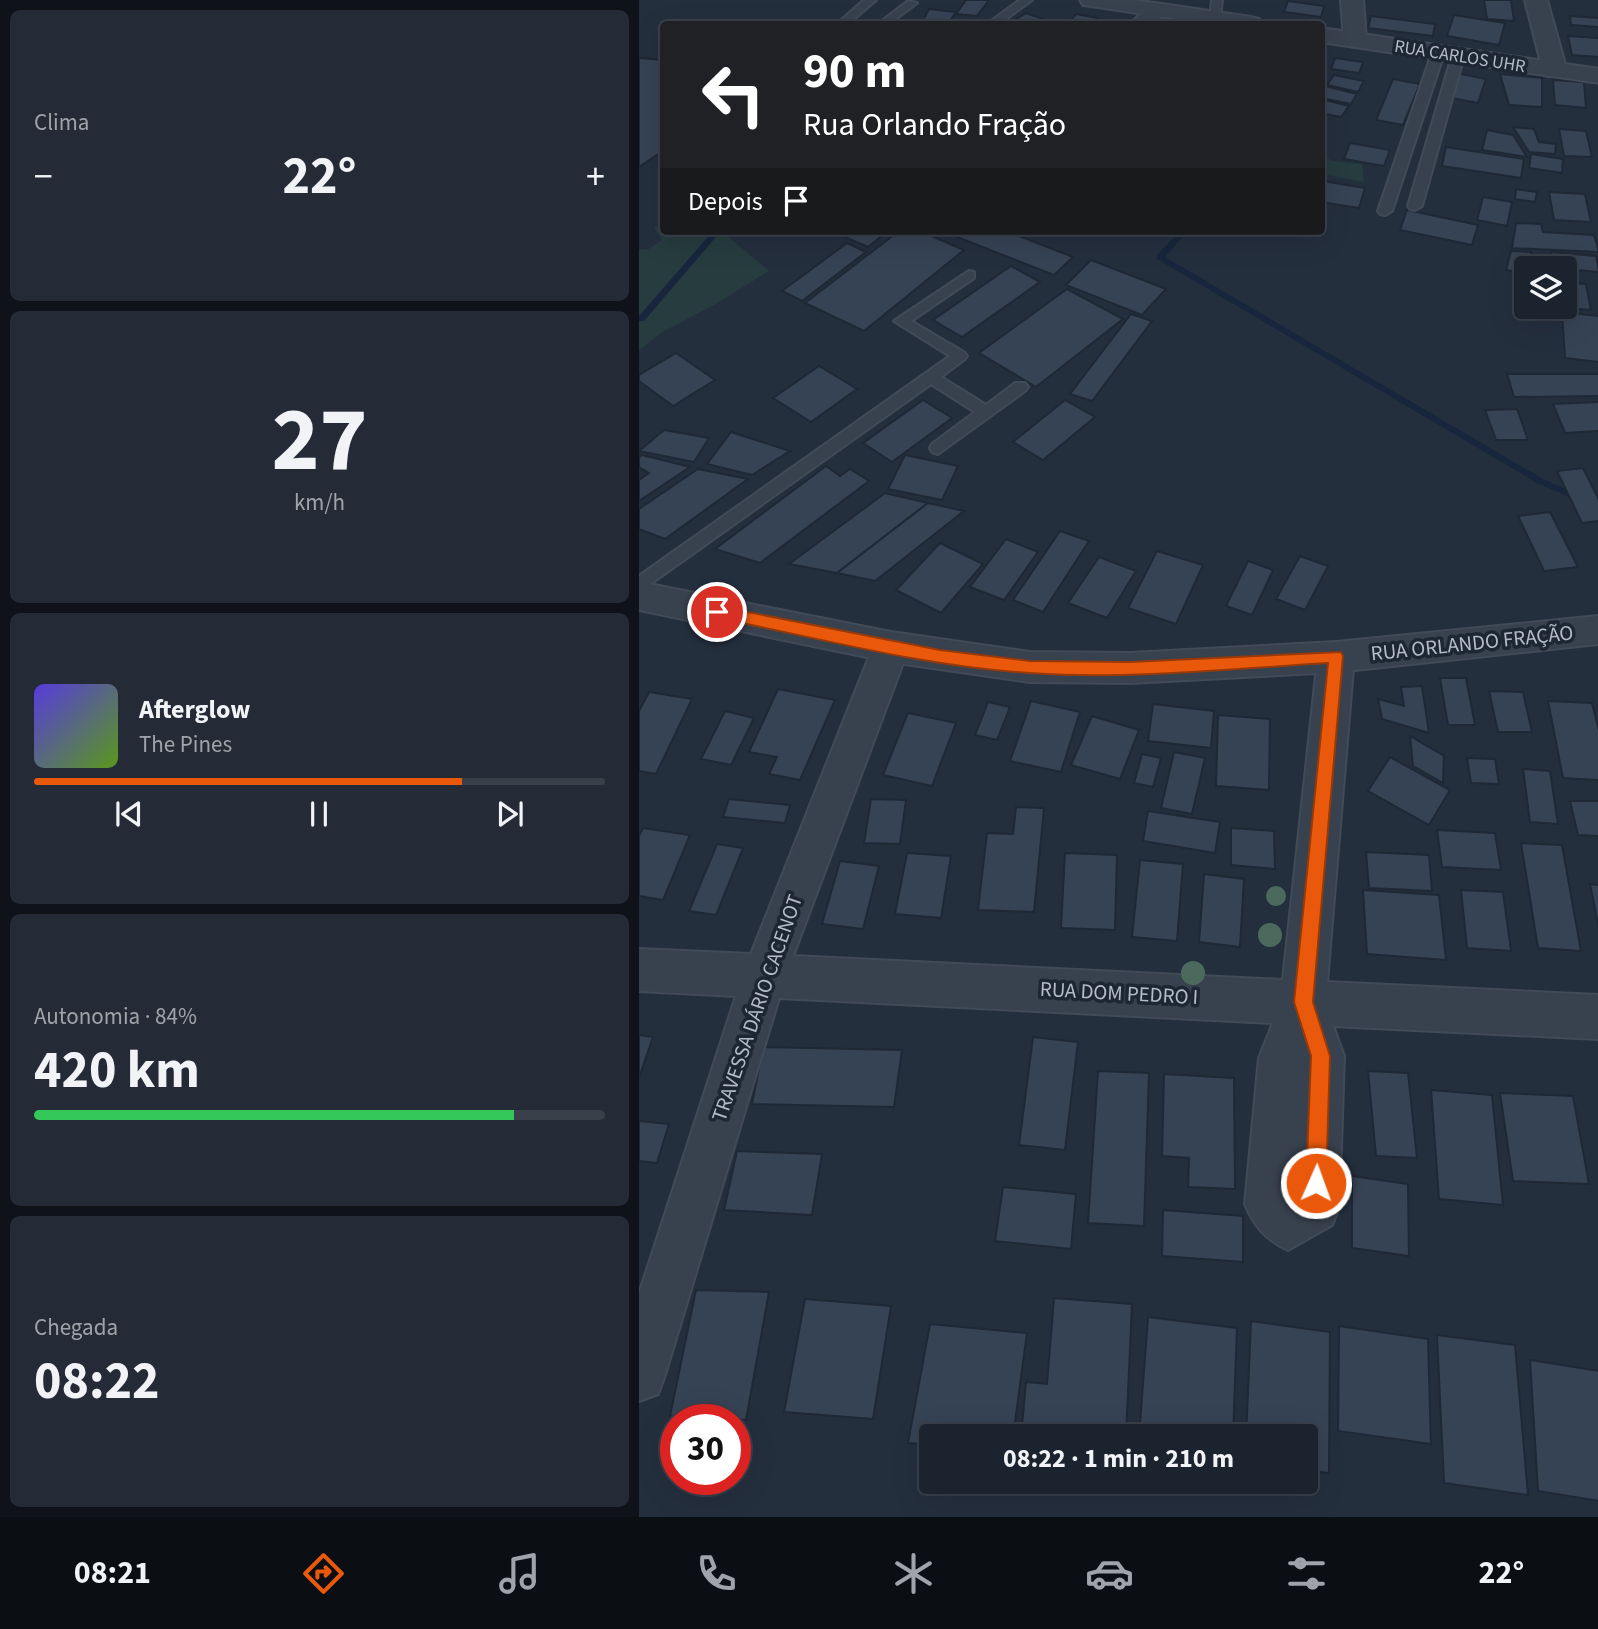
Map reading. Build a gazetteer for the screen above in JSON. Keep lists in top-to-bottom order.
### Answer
{
  "streets": {
    "street": [
      "RUA CARLOS UHR",
      "RUA ORLANDO FRAÇÃO",
      "RUA DOM PEDRO I",
      "TRAVESSA DÁRIO CACENOT"
    ]
  },
  "crossings": [
    ["RUA ORLANDO FRAÇÃO", "TRAVESSA DÁRIO CACENOT"],
    ["RUA DOM PEDRO I", "TRAVESSA DÁRIO CACENOT"]
  ],
  "page": {
    "tile": [
      "Clima",
      ["27", "km/h"],
      ["Autonomia · 84%", "420 km"],
      ["Chegada", "08:22"]
    ],
    "turn": ["90 m", "Rua Orlando Fração"],
    "heat": ["−", "22°", "+"],
    "then": "Depois",
    "song": ["Afterglow", "The Pines"],
    "limit": "30",
    "trip": "08:22 · 1 min · 210 m",
    "tabs": ["08:21", "22°"]
  }
}
